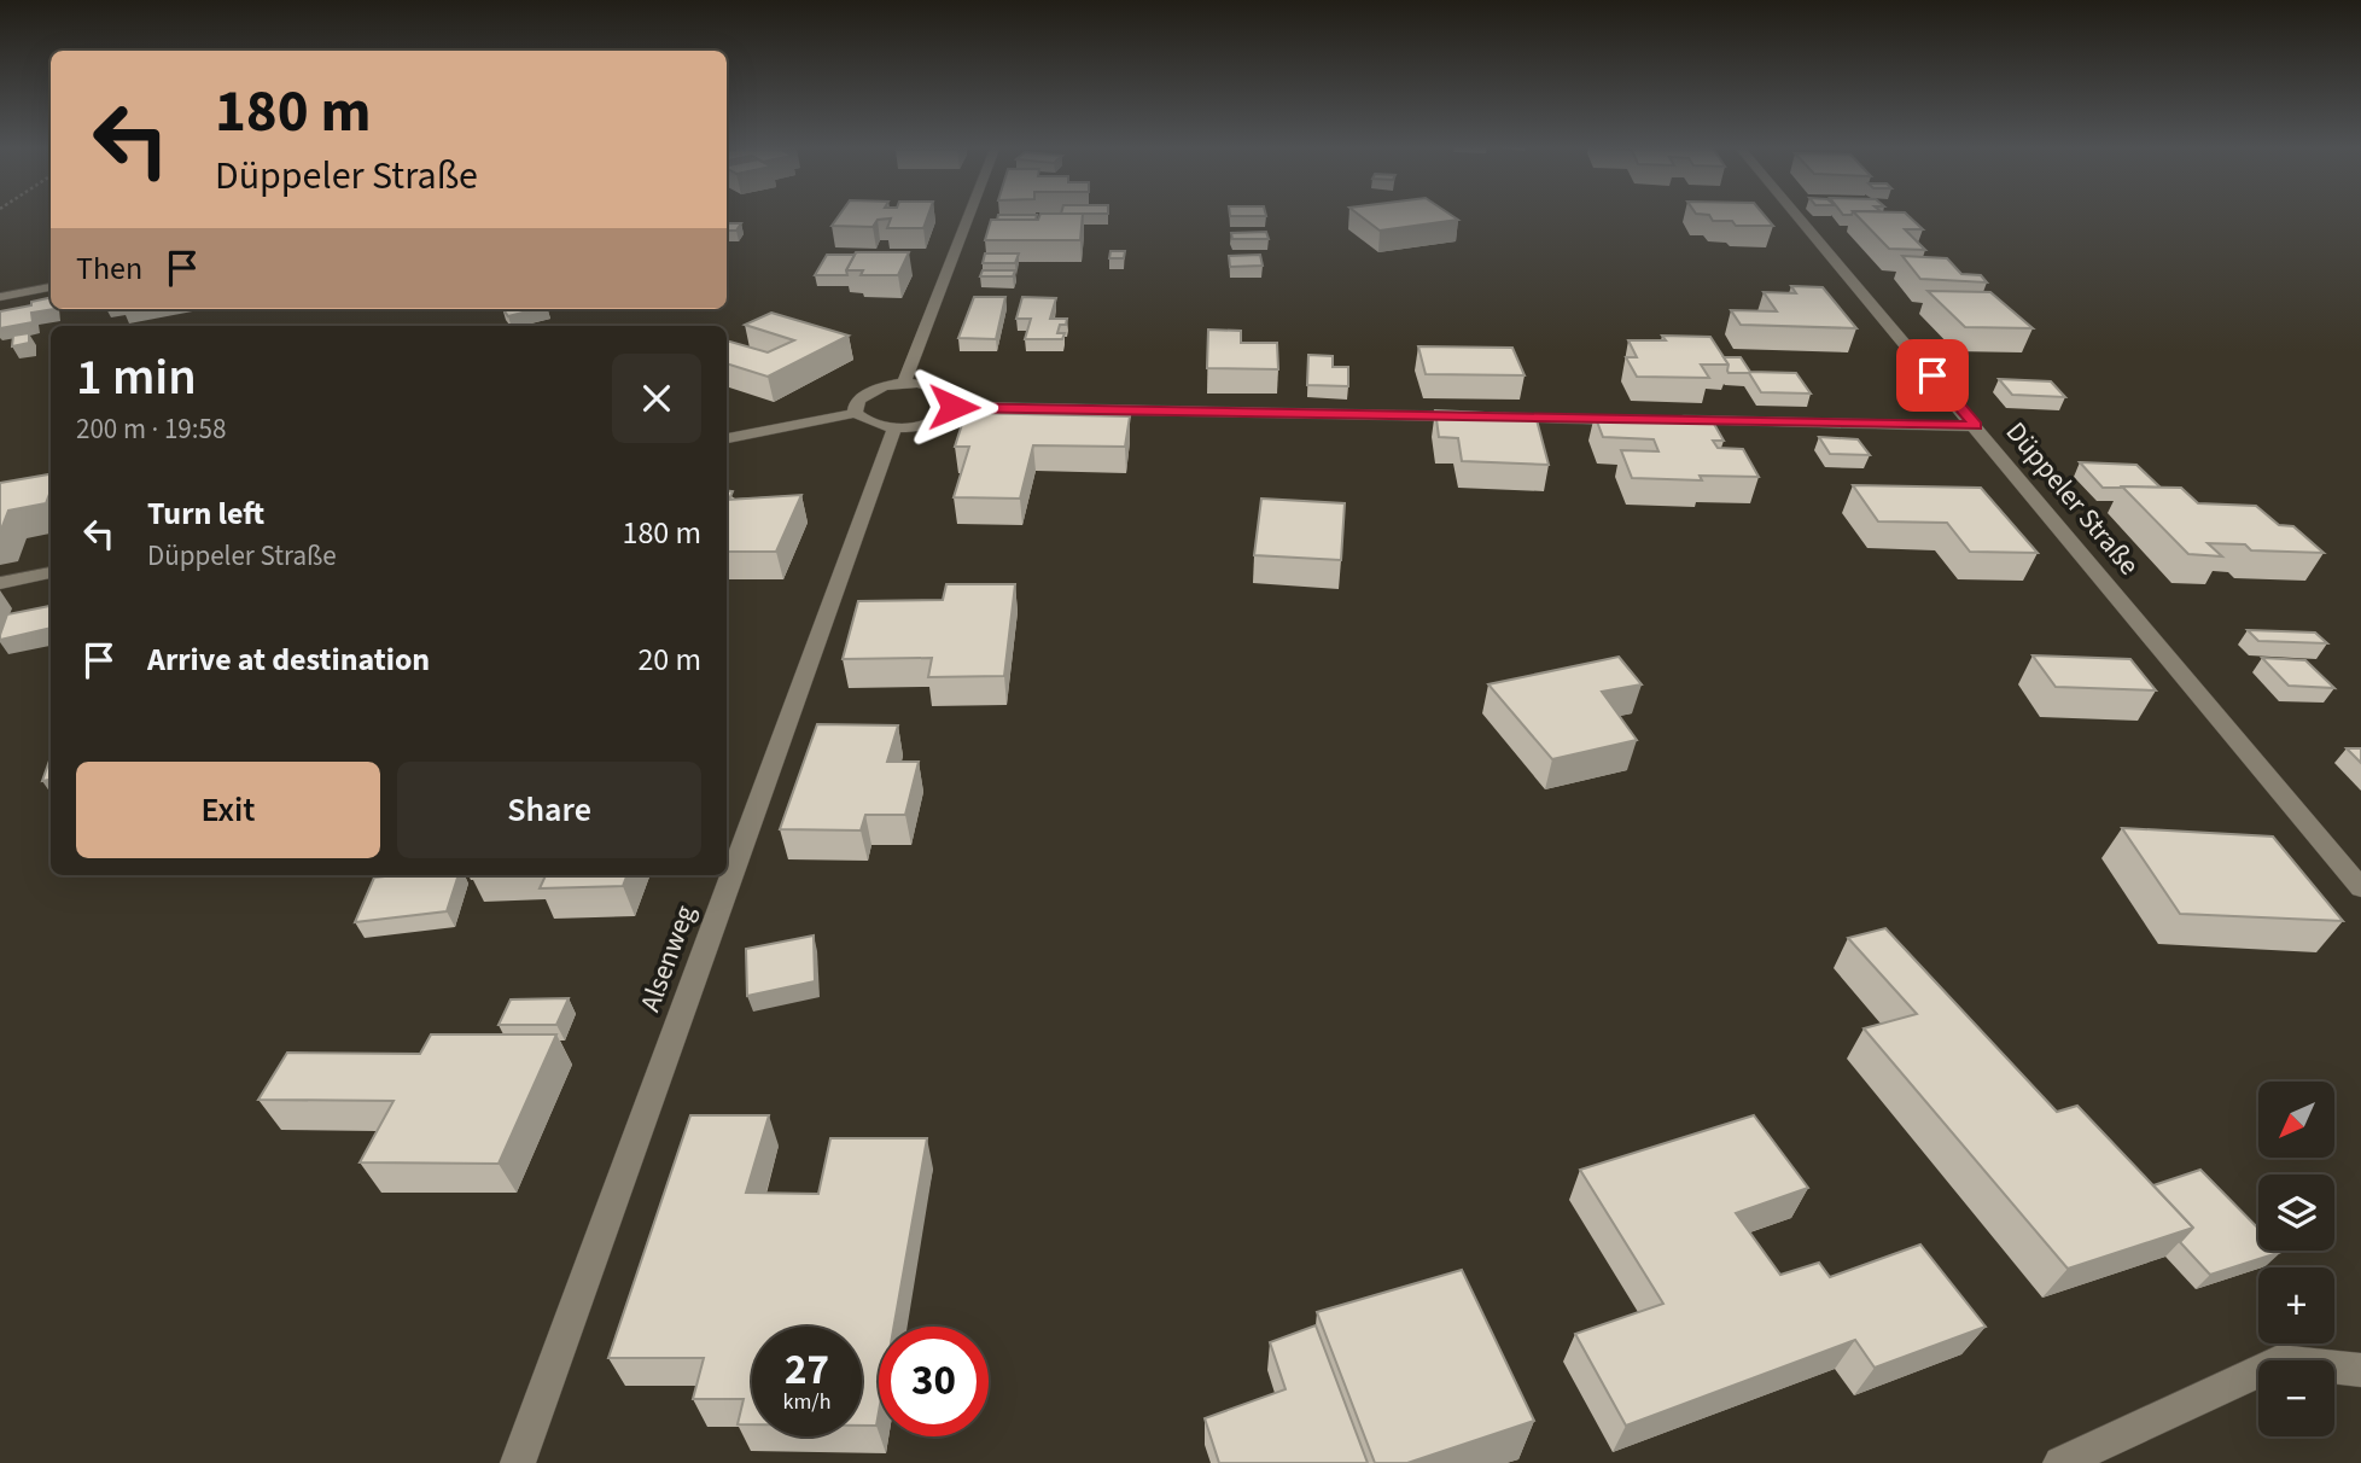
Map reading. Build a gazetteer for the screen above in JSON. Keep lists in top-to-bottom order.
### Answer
{
  "streets": {
    "street": ["Düppeler Straße", "Alsenweg"]
  },
  "north": "bottom left",
  "page": {
    "turn": ["180 m", "Düppeler Straße"],
    "then": "Then",
    "heading": ["1 min", "200 m · 19:58"],
    "list": [
      {
        "name": "Turn left",
        "note": "Düppeler Straße",
        "value": "180 m"
      },
      {
        "name": "Arrive at destination",
        "value": "20 m"
      }
    ],
    "buttons": ["Exit", "Share"],
    "map_buttons": ["+", "−"],
    "speed": "27 km/h",
    "limit": "30"
  }
}
